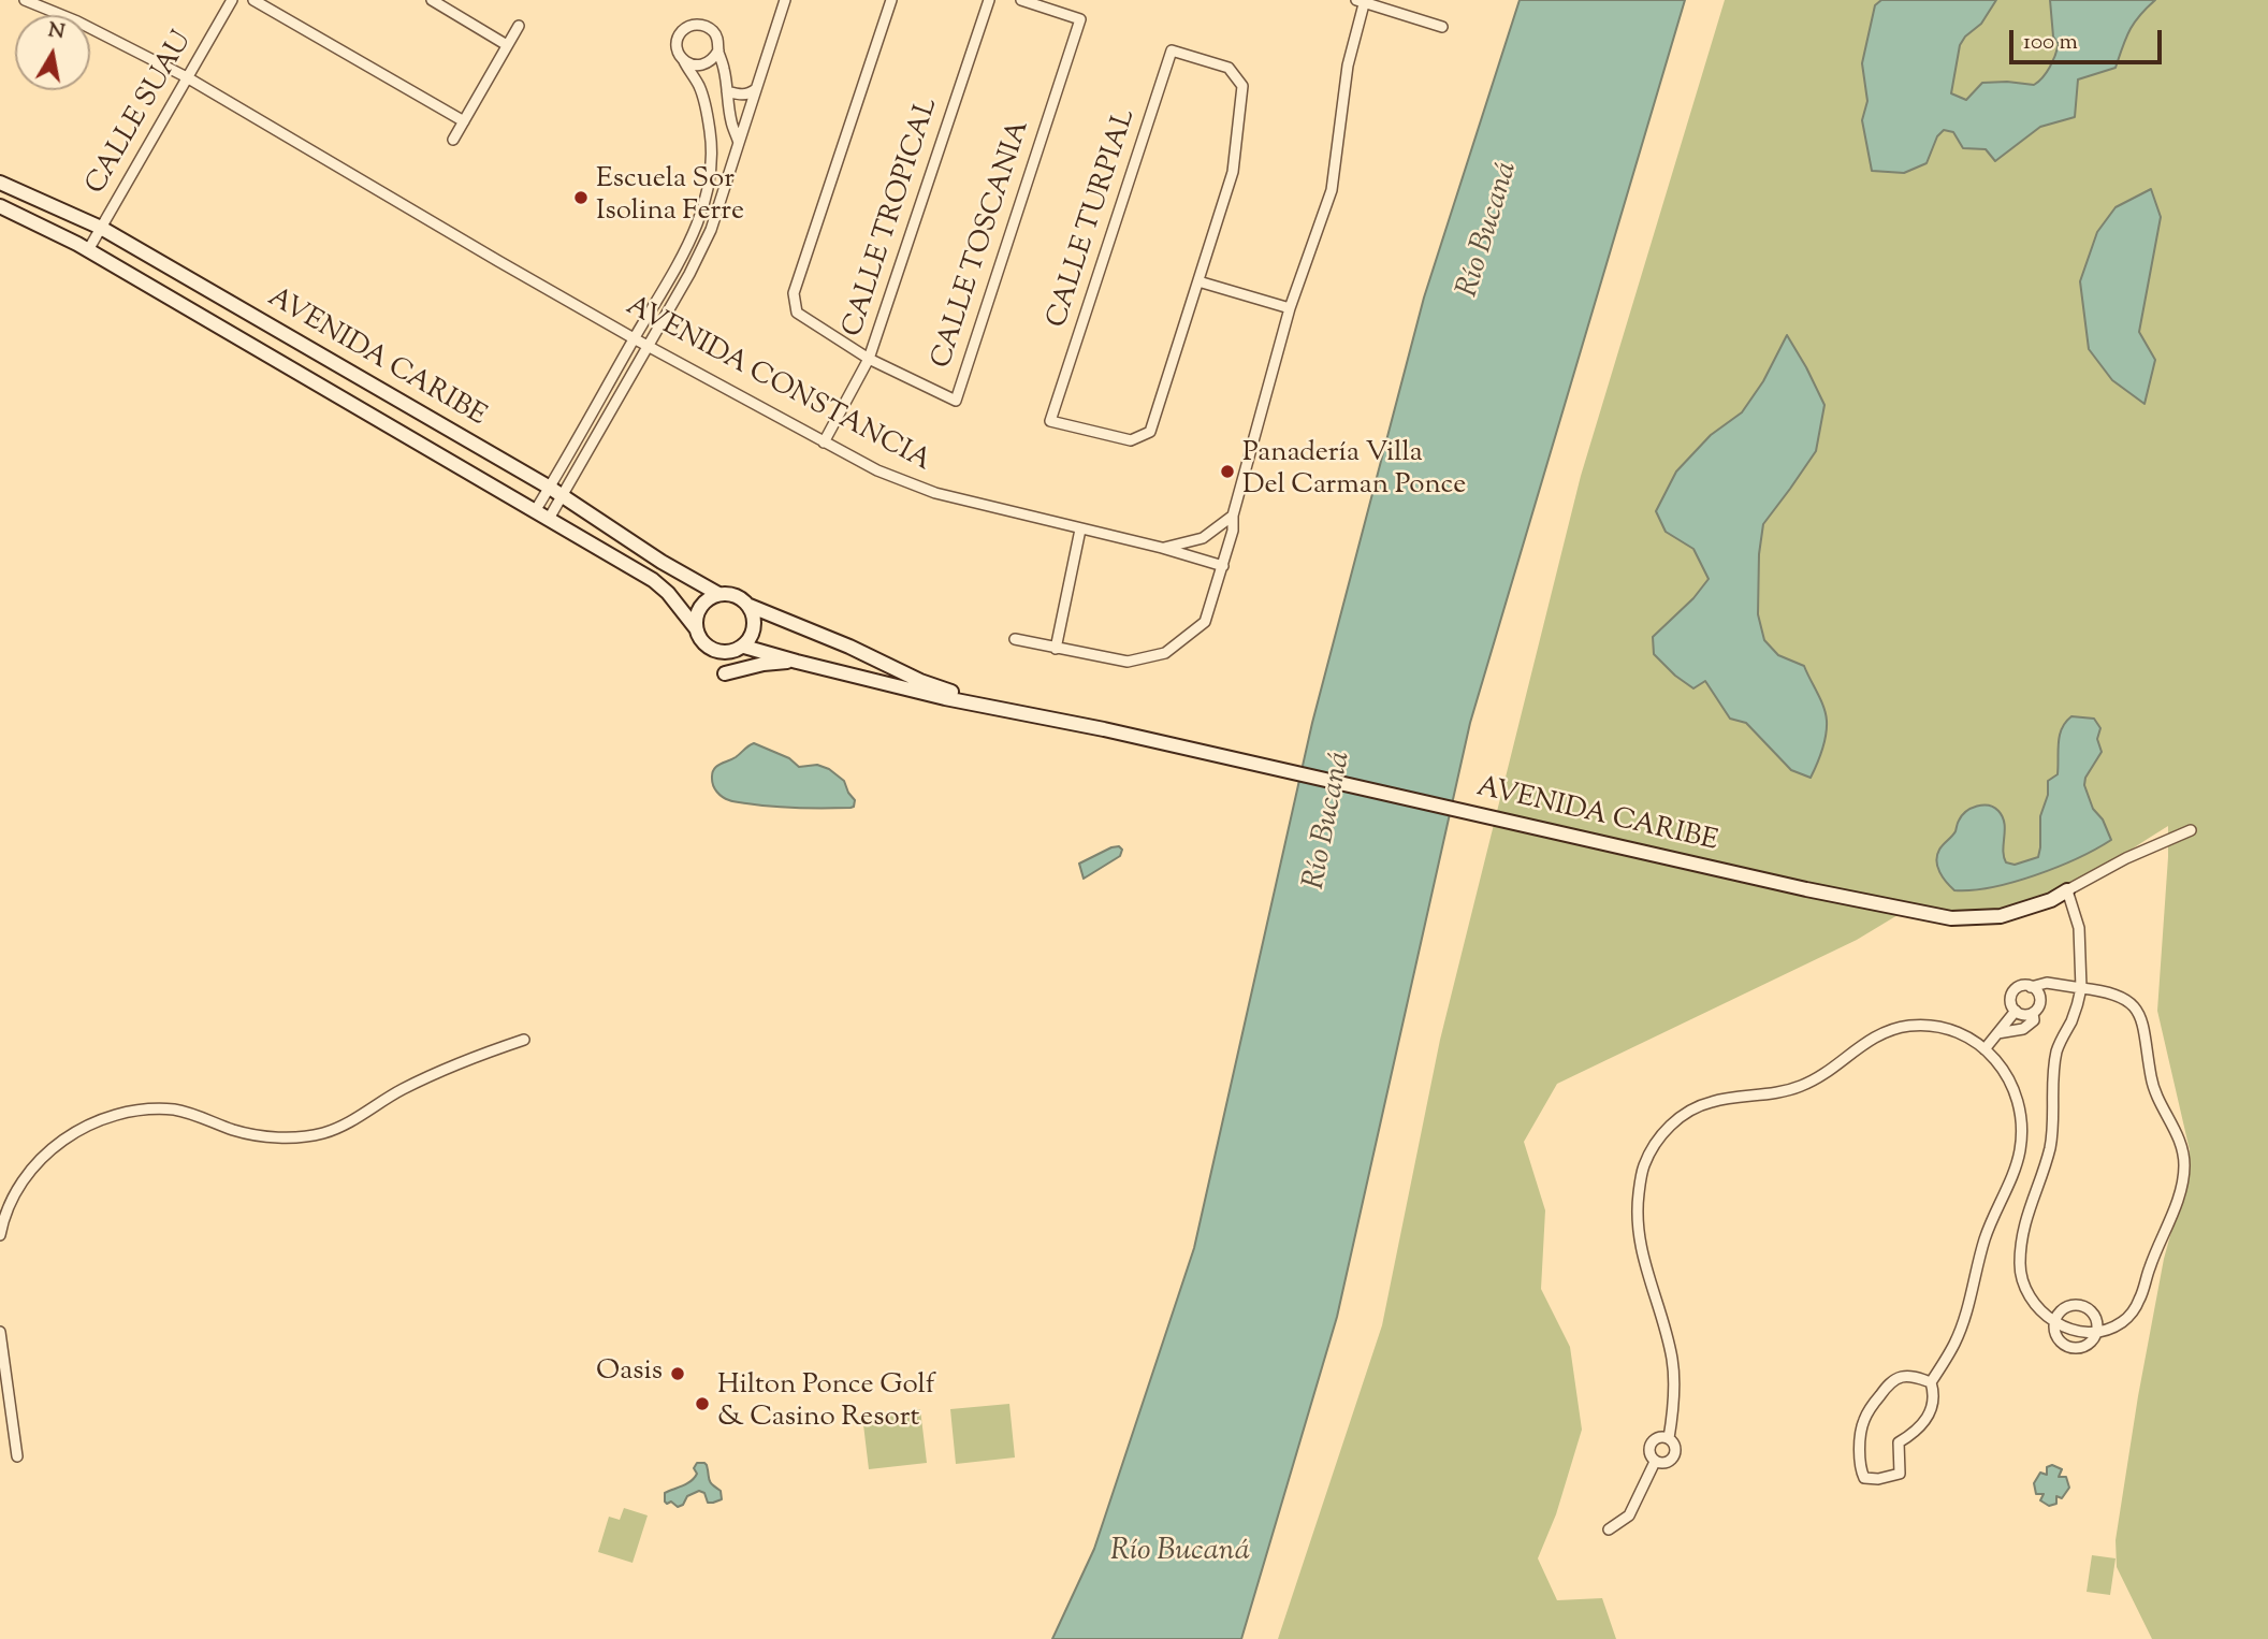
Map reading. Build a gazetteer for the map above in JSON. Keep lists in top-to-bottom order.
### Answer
{
  "streets": {
    "street": [
      "CALLE SUAU",
      "CALLE TROPICAL",
      "CALLE TURPIAL",
      "CALLE TOSCANIA",
      "AVENIDA CARIBE",
      "AVENIDA CONSTANCIA"
    ]
  },
  "crossings": [
    ["CALLE SUAU", "AVENIDA CARIBE"],
    ["CALLE SUAU", "AVENIDA CONSTANCIA"],
    ["CALLE TROPICAL", "CALLE TOSCANIA"],
    ["CALLE TROPICAL", "AVENIDA CONSTANCIA"]
  ],
  "water": ["Río Bucaná"],
  "places": [
    "Escuela Sor Isolina Ferre",
    "Panadería Villa Del Carman Ponce",
    "Oasis",
    "Hilton Ponce Golf & Casino Resort"
  ],
  "scale_bar": "100 m",
  "north": "top"
}
